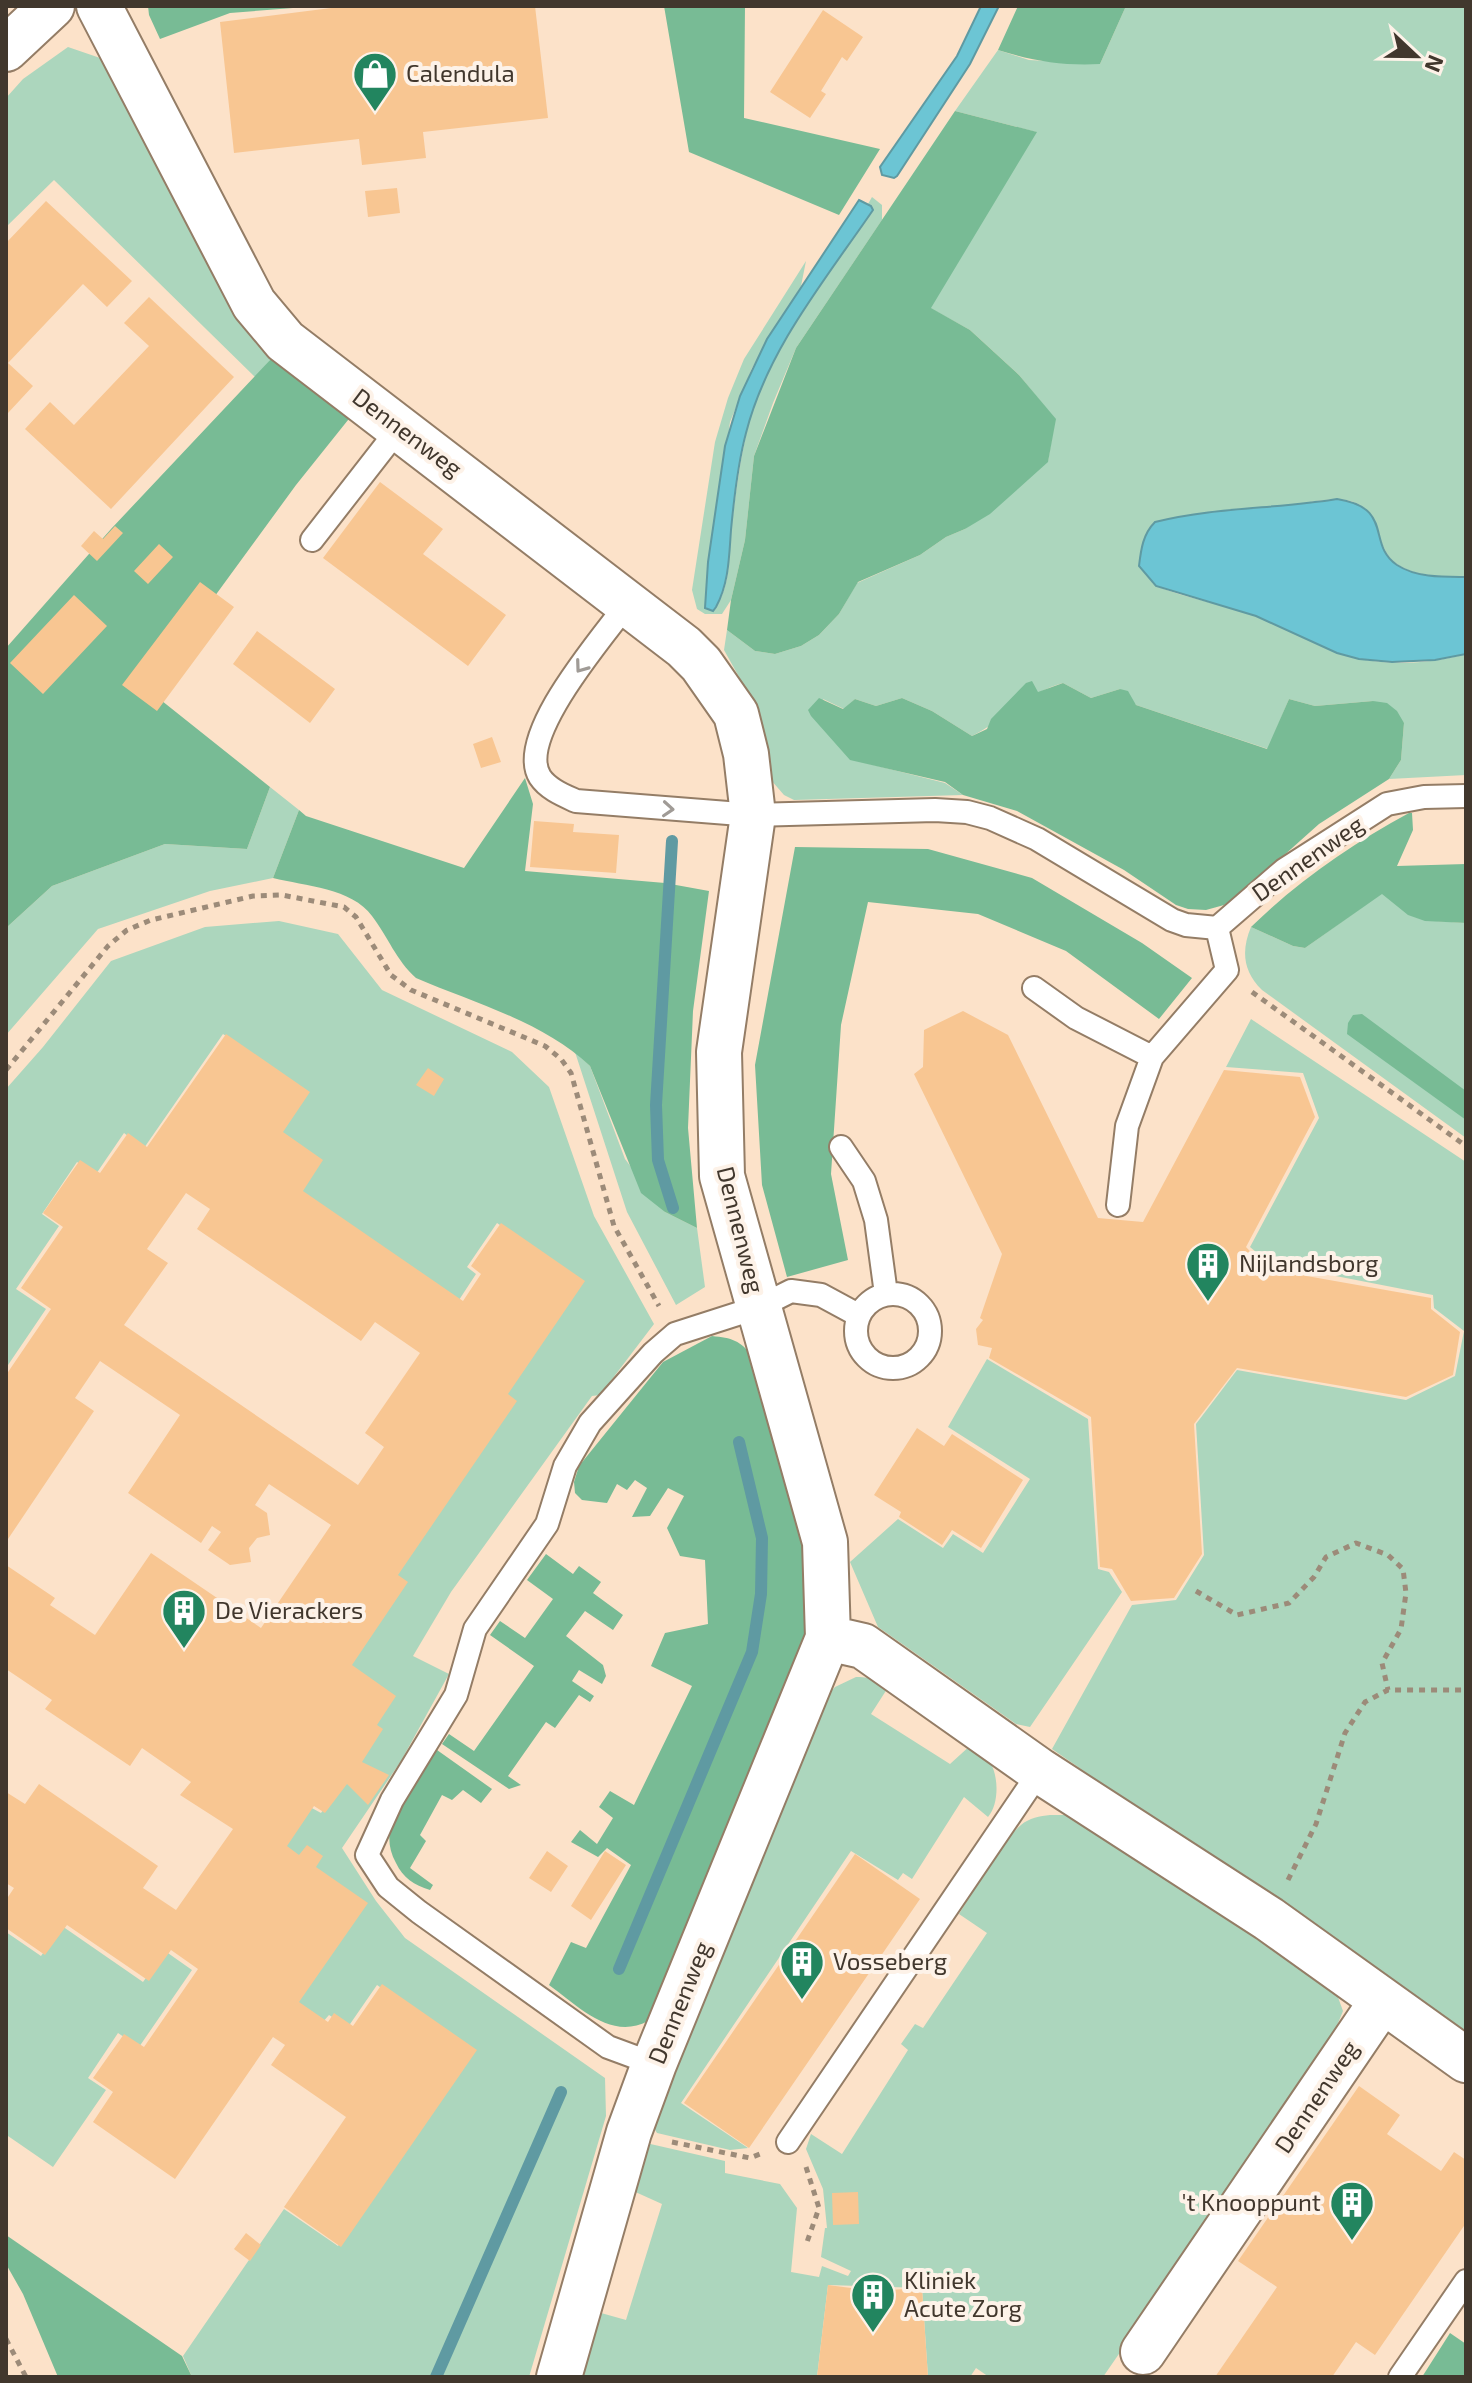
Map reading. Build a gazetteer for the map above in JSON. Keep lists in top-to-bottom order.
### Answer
{
  "streets": {
    "street": ["Dennenweg"]
  },
  "places": {
    "shop": ["Calendula"],
    "building": [
      "Nijlandsborg",
      "De Vierackers",
      "Vosseberg",
      "'t Knooppunt",
      "Kliniek Acute Zorg"
    ]
  },
  "north": "right"
}
